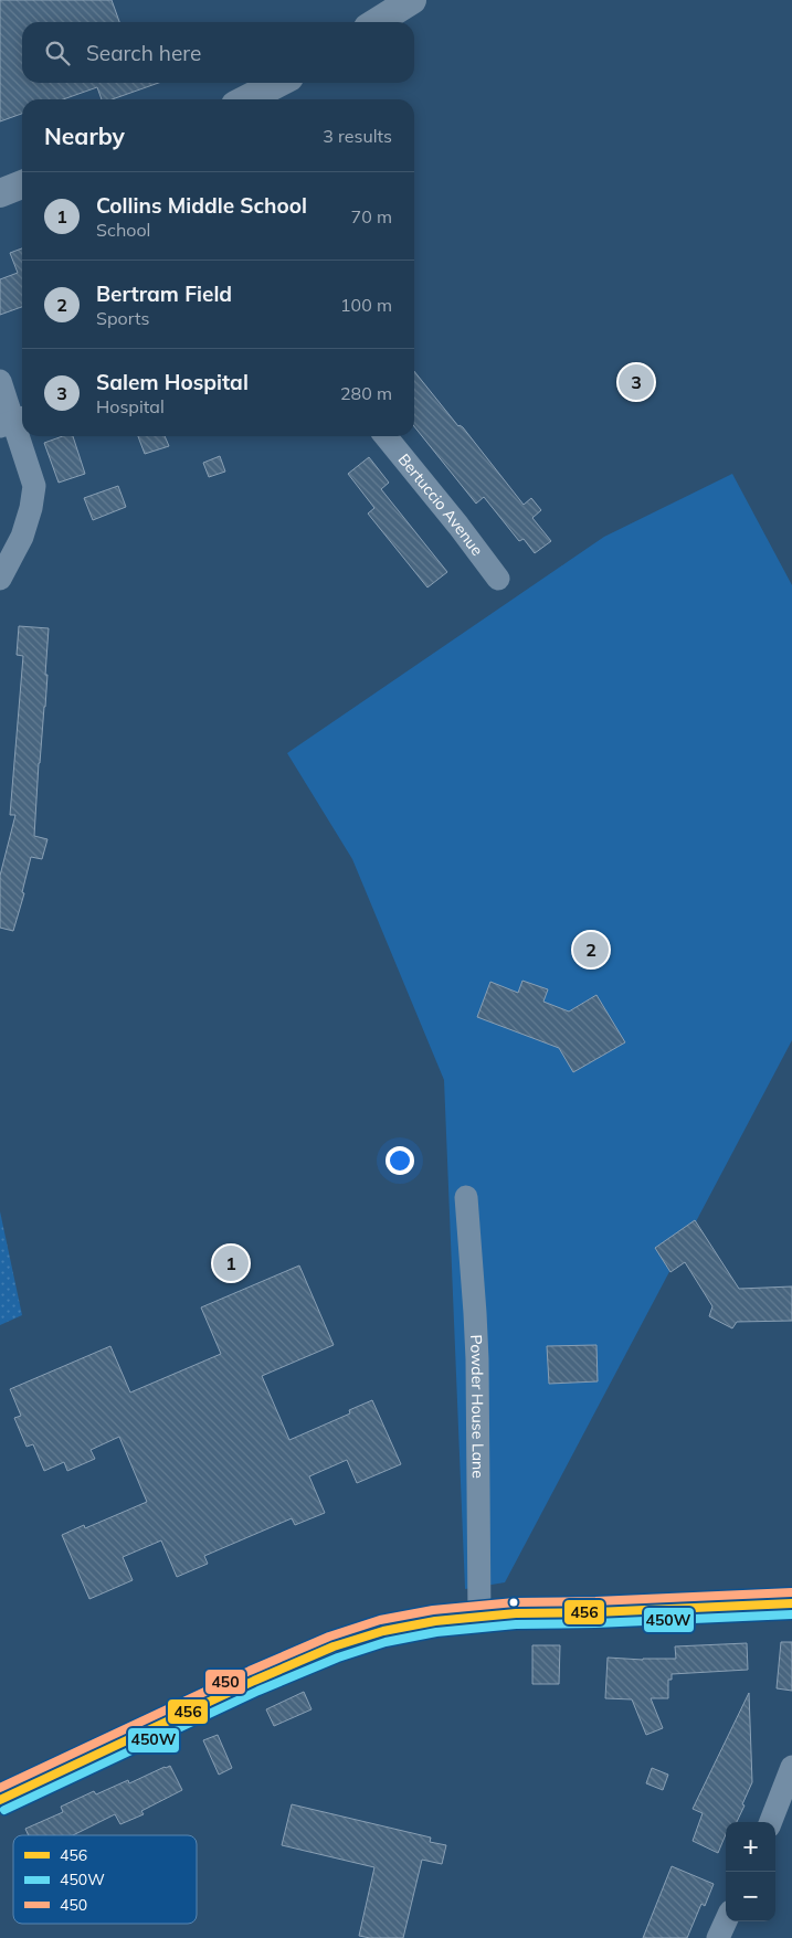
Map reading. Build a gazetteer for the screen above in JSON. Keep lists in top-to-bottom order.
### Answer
{
  "streets": {
    "street": ["Bertuccio Avenue", "Powder House Lane"]
  },
  "lines": ["transit line 450", "transit line 456", "transit line 450W"],
  "legend": ["456", "450W", "450"],
  "page": {
    "search": "Search here",
    "heading": ["Nearby", "3 results"],
    "list": [
      {
        "mark": "1",
        "name": "Collins Middle School",
        "note": "School",
        "value": "70 m"
      },
      {
        "mark": "2",
        "name": "Bertram Field",
        "note": "Sports",
        "value": "100 m"
      },
      {
        "mark": "3",
        "name": "Salem Hospital",
        "note": "Hospital",
        "value": "280 m"
      }
    ],
    "pins": ["3", "2", "1"],
    "map_buttons": ["+", "−"]
  }
}
